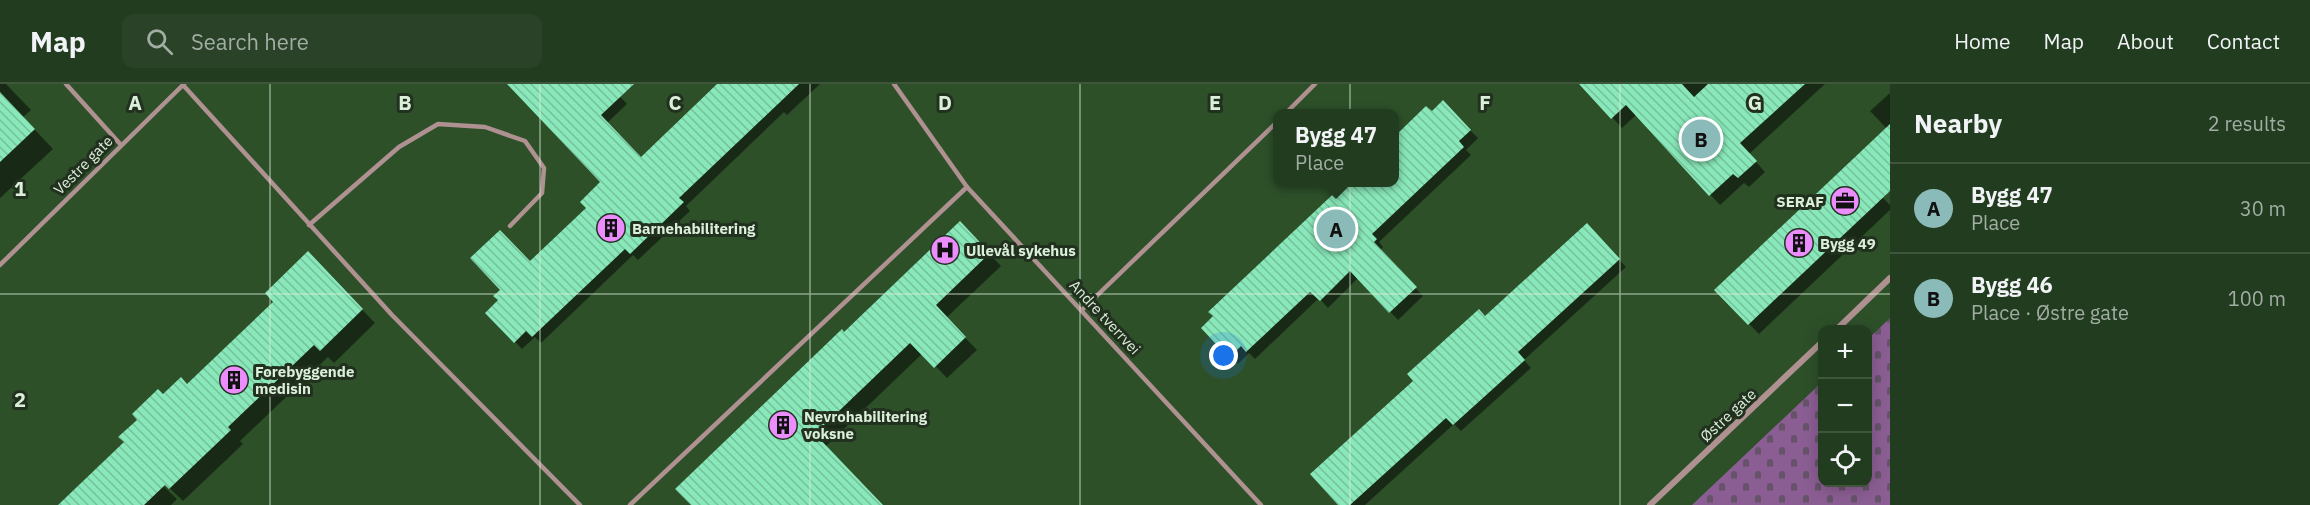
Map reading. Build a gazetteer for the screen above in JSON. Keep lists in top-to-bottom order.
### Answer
{
  "streets": {
    "street": ["Østre gate"],
    "lane": ["Vestre gate", "Andre tverrvei"]
  },
  "places": {
    "office": ["SERAF"],
    "building": [
      "Barnehabilitering",
      "Bygg 49",
      "Forebyggende medisin",
      "Nevrohabilitering voksne"
    ],
    "hospital": ["Ullevål sykehus"]
  },
  "page": {
    "header": "Map",
    "search": "Search here",
    "nav": [
      "Home",
      "Map",
      "About",
      "Contact"
    ],
    "heading": ["Nearby", "2 results"],
    "popup": ["Bygg 47", "Place"],
    "pins": ["B", "A"],
    "list": [
      {
        "mark": "A",
        "name": "Bygg 47",
        "note": "Place",
        "value": "30 m"
      },
      {
        "mark": "B",
        "name": "Bygg 46",
        "note": "Place · Østre gate",
        "value": "100 m"
      }
    ],
    "map_buttons": ["+", "−"]
  },
  "grid": {
    "columns": [
      "A",
      "B",
      "C",
      "D",
      "E",
      "F",
      "G"
    ],
    "rows": ["1", "2"]
  }
}
